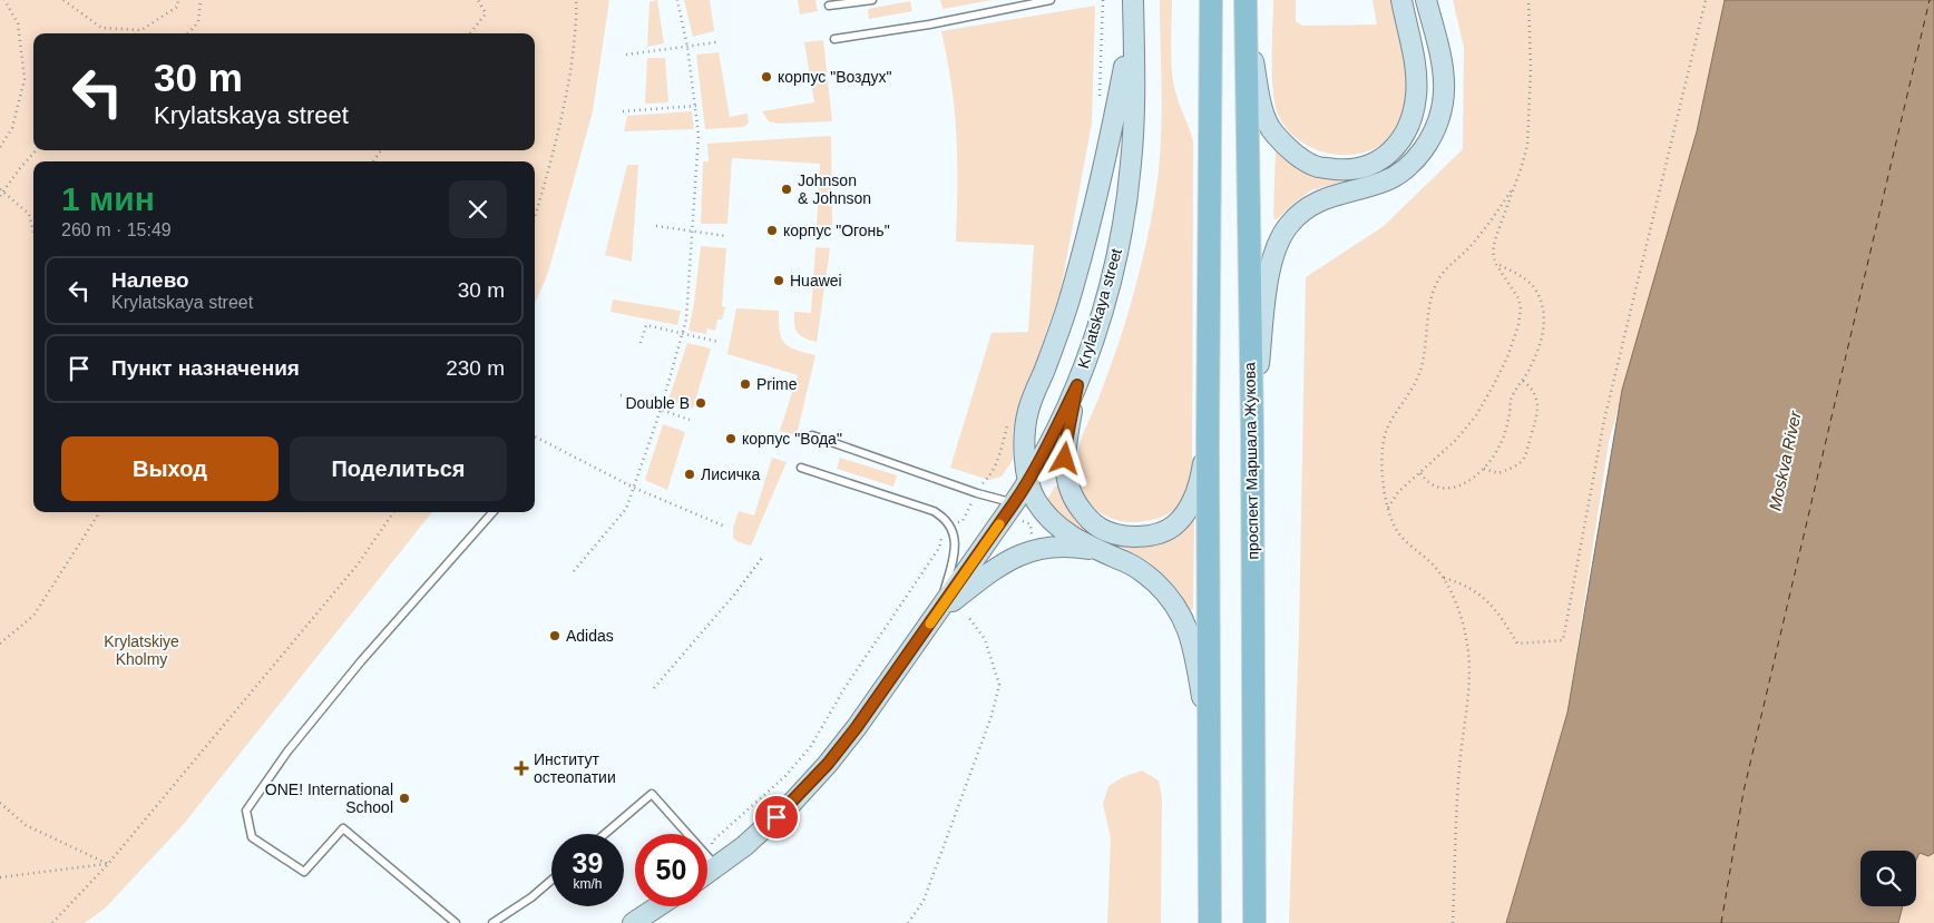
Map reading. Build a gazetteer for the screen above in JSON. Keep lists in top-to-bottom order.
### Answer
{
  "streets": {
    "main road": ["Krylatskaya street", "проспект Маршала Жукова"]
  },
  "water": ["Moskva River"],
  "parks": ["Krylatskiye Kholmy"],
  "places": {
    "other": [
      "корпус \"Воздух\"",
      "Johnson & Johnson",
      "корпус \"Огонь\"",
      "Huawei",
      "Prime",
      "Double B",
      "корпус \"Вода\"",
      "Лисичка",
      "Adidas",
      "ONE! International School"
    ],
    "health": ["Институт остеопатии"]
  },
  "page": {
    "turn": ["30 m", "Krylatskaya street"],
    "heading": ["1 мин", "260 m · 15:49"],
    "list": [
      {
        "name": "Налево",
        "note": "Krylatskaya street",
        "value": "30 m"
      },
      {
        "name": "Пункт назначения",
        "value": "230 m"
      }
    ],
    "buttons": ["Выход", "Поделиться"],
    "speed": "39 km/h",
    "limit": "50"
  }
}
